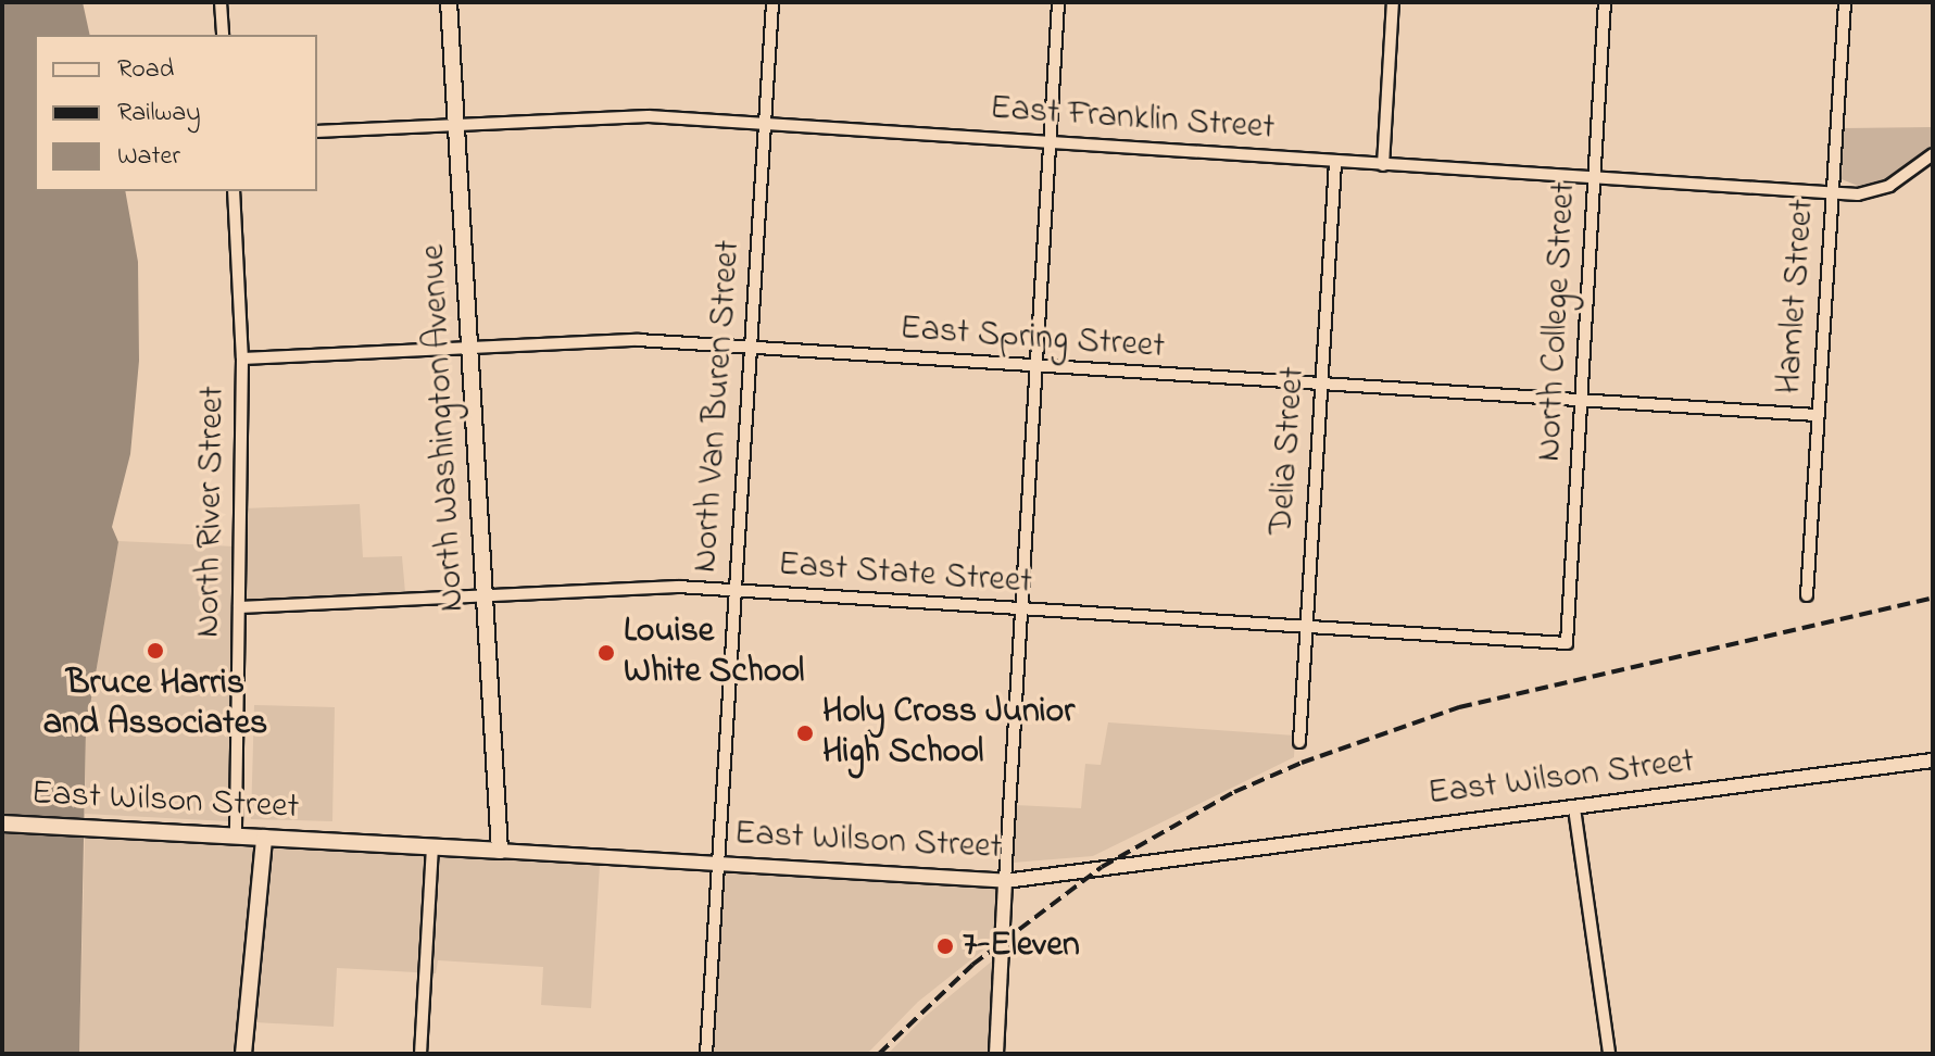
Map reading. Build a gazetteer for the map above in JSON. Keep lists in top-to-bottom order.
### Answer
{
  "streets": {
    "main road": ["North Washington Avenue", "East Wilson Street"],
    "street": [
      "East Franklin Street",
      "Hamlet Street",
      "North College Street",
      "East Spring Street",
      "North Van Buren Street",
      "Delia Street",
      "North River Street",
      "East State Street"
    ]
  },
  "crossings": [
    ["East Franklin Street", "Hamlet Street"],
    ["East Franklin Street", "North College Street"],
    ["East Franklin Street", "North Van Buren Street"],
    ["East Franklin Street", "North Washington Avenue"],
    ["East Franklin Street", "Delia Street"],
    ["Hamlet Street", "East Spring Street"],
    ["North College Street", "East Spring Street"],
    ["North College Street", "East State Street"],
    ["East Spring Street", "North Van Buren Street"],
    ["East Spring Street", "North Washington Avenue"],
    ["East Spring Street", "Delia Street"],
    ["East Spring Street", "North River Street"],
    ["North Van Buren Street", "East State Street"],
    ["North Van Buren Street", "East Wilson Street"],
    ["North Washington Avenue", "East State Street"],
    ["North Washington Avenue", "East Wilson Street"],
    ["Delia Street", "East State Street"],
    ["North River Street", "East State Street"],
    ["North River Street", "East Wilson Street"]
  ],
  "places": [
    "Bruce Harris and Associates",
    "Louise White School",
    "Holy Cross Junior High School",
    "7-Eleven"
  ],
  "legend": ["Road", "Railway", "Water"]
}
